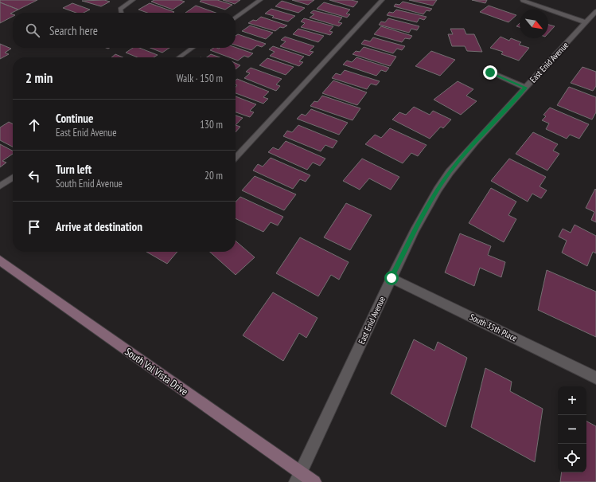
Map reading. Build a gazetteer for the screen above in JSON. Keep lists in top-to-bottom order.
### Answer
{
  "streets": {
    "main road": ["South Val Vista Drive"],
    "street": ["East Enid Avenue", "South 35th Place"]
  },
  "crossings": [
    ["East Enid Avenue", "South 35th Place"],
    ["East Enid Avenue", "South Val Vista Drive"]
  ],
  "north": "bottom right",
  "page": {
    "search": "Search here",
    "heading": ["2 min", "Walk · 150 m"],
    "list": [
      ["Continue", "East Enid Avenue", "130 m"],
      ["Turn left", "South Enid Avenue", "20 m"],
      "Arrive at destination"
    ],
    "map_buttons": ["+", "−"]
  }
}
